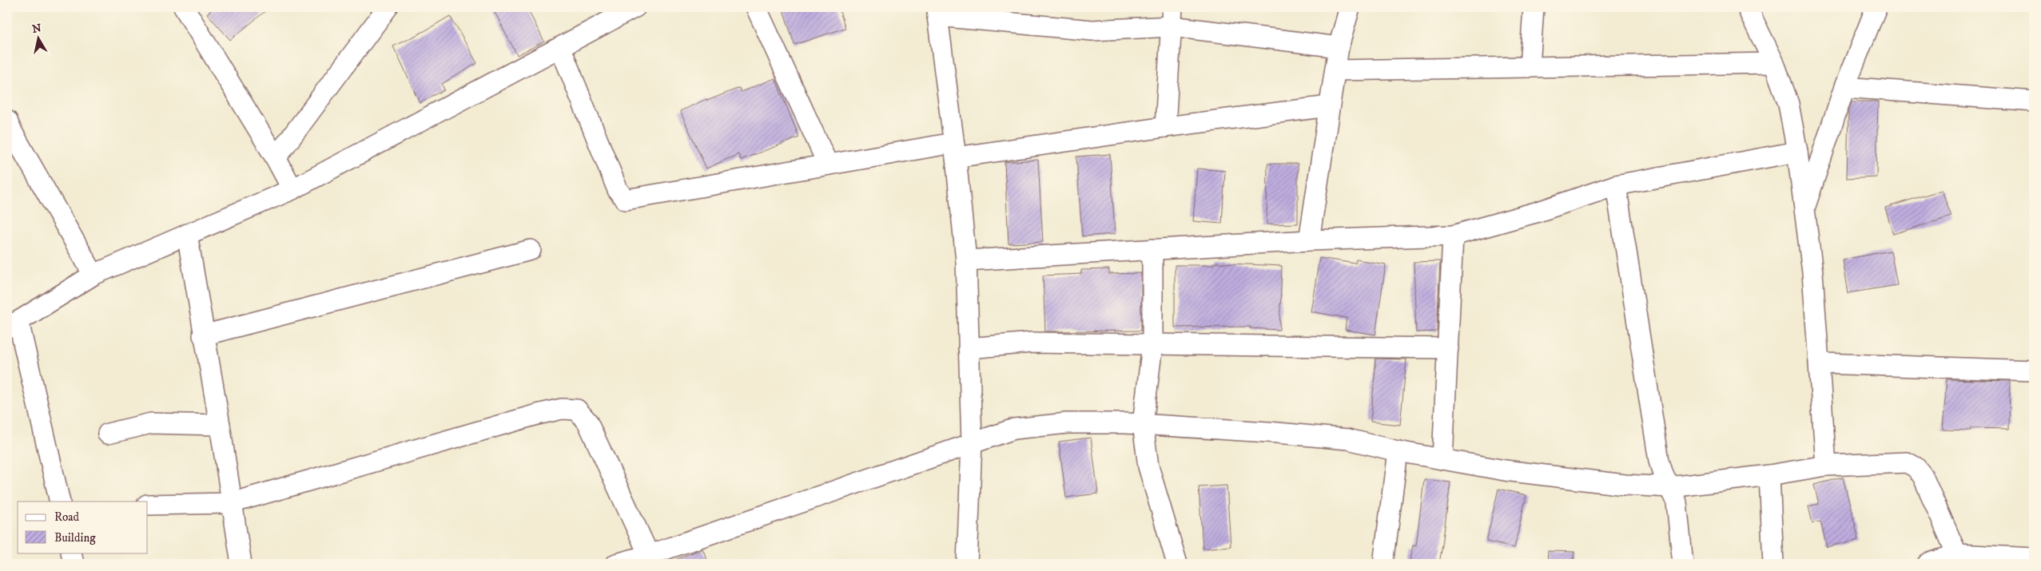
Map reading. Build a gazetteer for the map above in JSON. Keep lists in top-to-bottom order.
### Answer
{
  "legend": ["Road", "Building"],
  "north": "top"
}
